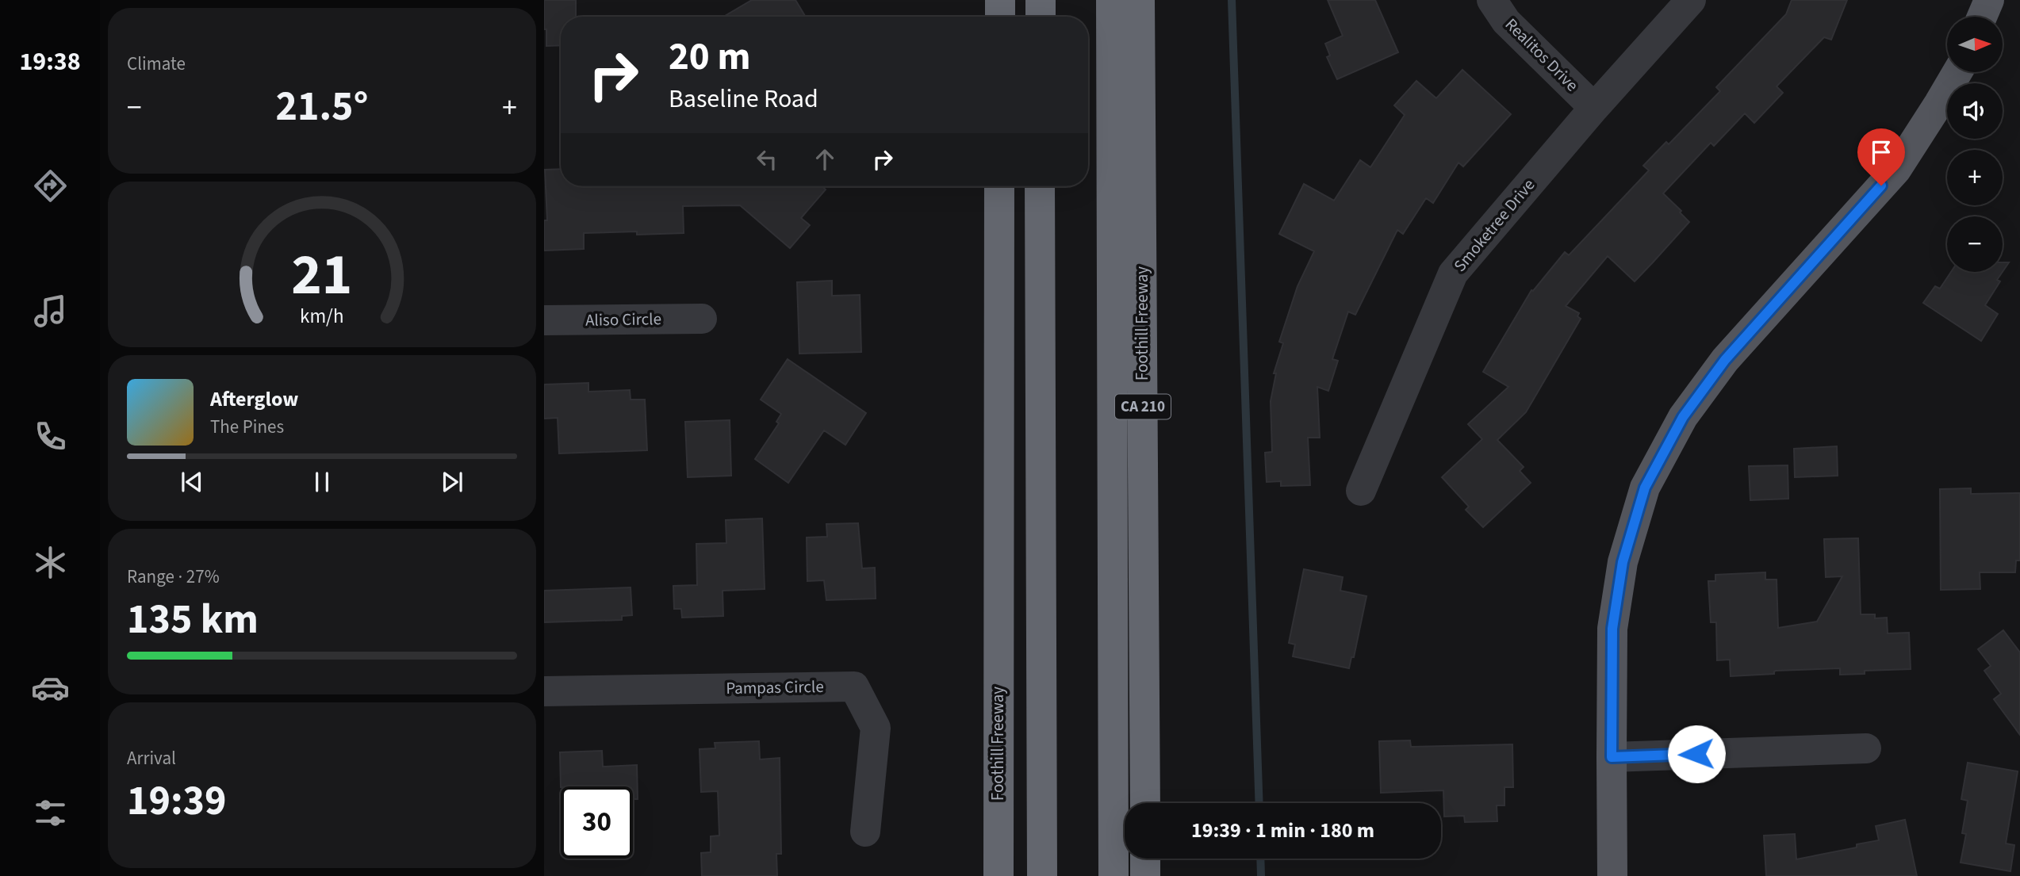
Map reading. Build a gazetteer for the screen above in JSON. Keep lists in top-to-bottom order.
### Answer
{
  "streets": {
    "highway": ["Foothill Freeway", "CA 210"],
    "street": [
      "Realitos Drive",
      "Smoketree Drive",
      "Aliso Circle",
      "Pampas Circle"
    ]
  },
  "crossings": [
    ["Realitos Drive", "Smoketree Drive"]
  ],
  "north": "right",
  "page": {
    "tabs": "19:38",
    "tile": [
      "Climate",
      ["Range · 27%", "135 km"],
      ["Arrival", "19:39"]
    ],
    "map_buttons": ["+", "−"],
    "turn": ["20 m", "Baseline Road"],
    "heat": ["−", "21.5°", "+"],
    "song": ["Afterglow", "The Pines"],
    "limit": "30",
    "trip": "19:39 · 1 min · 180 m",
    "gauge": ["21", "km/h"]
  }
}
